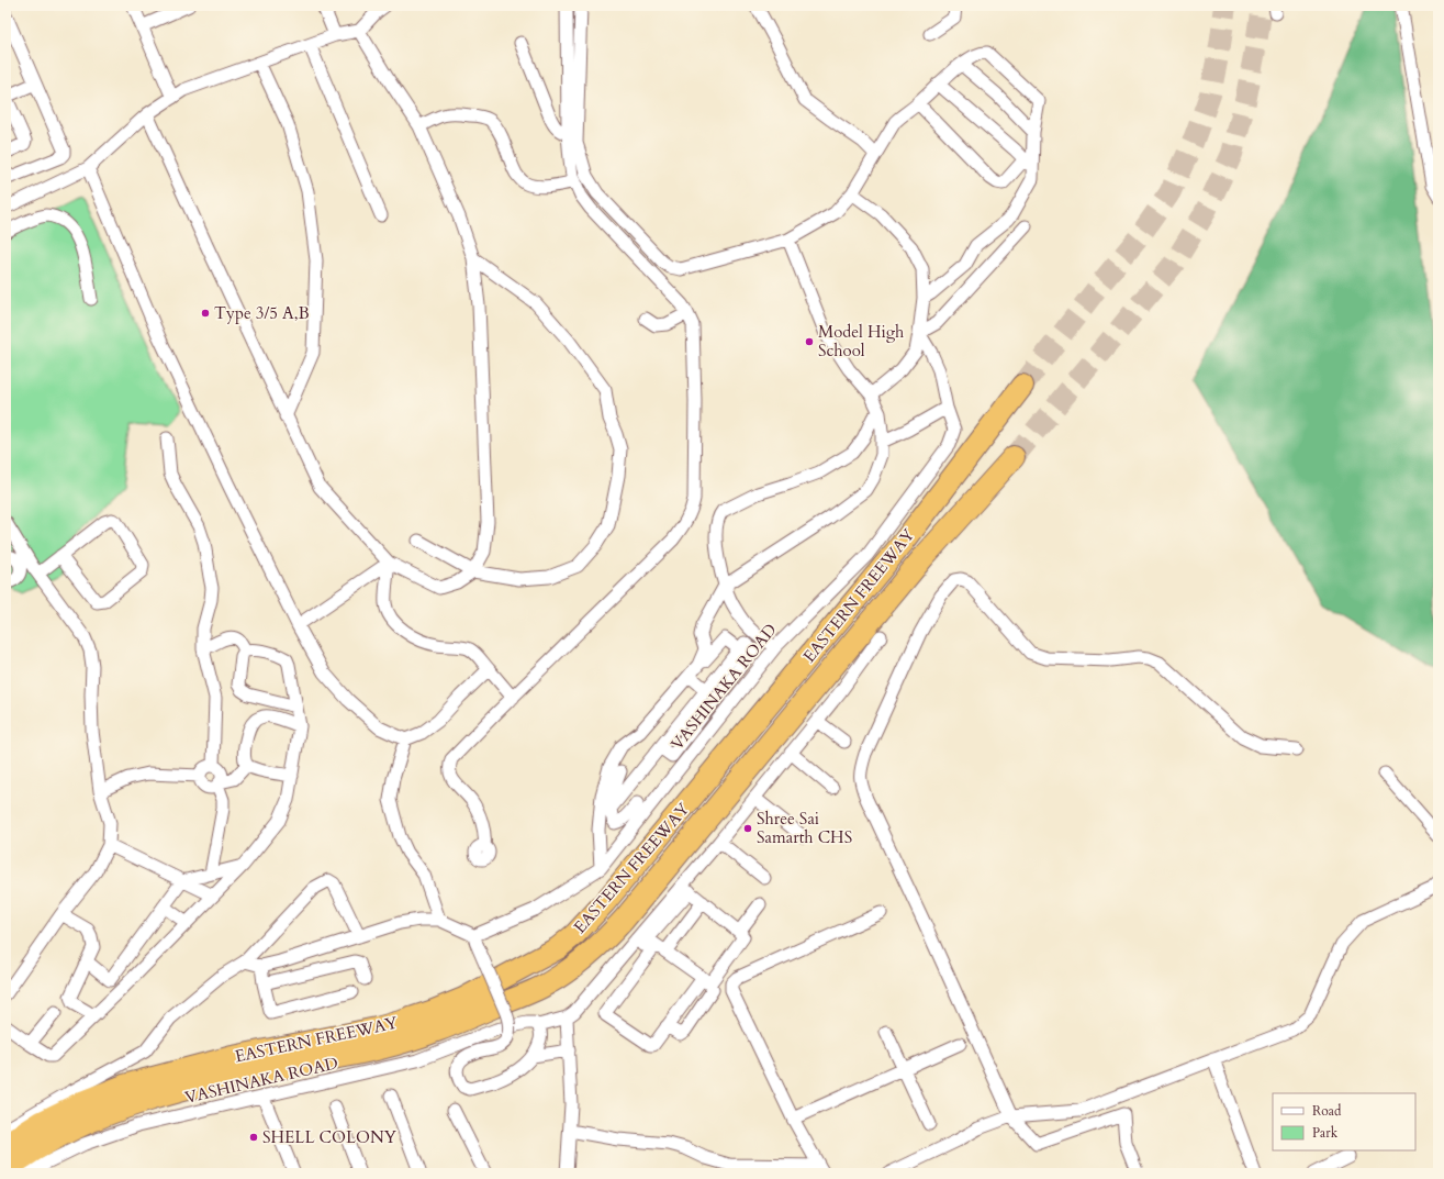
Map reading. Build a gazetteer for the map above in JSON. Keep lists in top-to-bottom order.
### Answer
{
  "streets": {
    "highway": ["EASTERN FREEWAY"],
    "street": ["VASHINAKA ROAD"]
  },
  "crossings": [
    ["EASTERN FREEWAY", "VASHINAKA ROAD"]
  ],
  "places": [
    "Type 3/5 A,B",
    "Model High School",
    "Shree Sai Samarth CHS",
    "SHELL COLONY"
  ],
  "legend": ["Road", "Park"]
}
